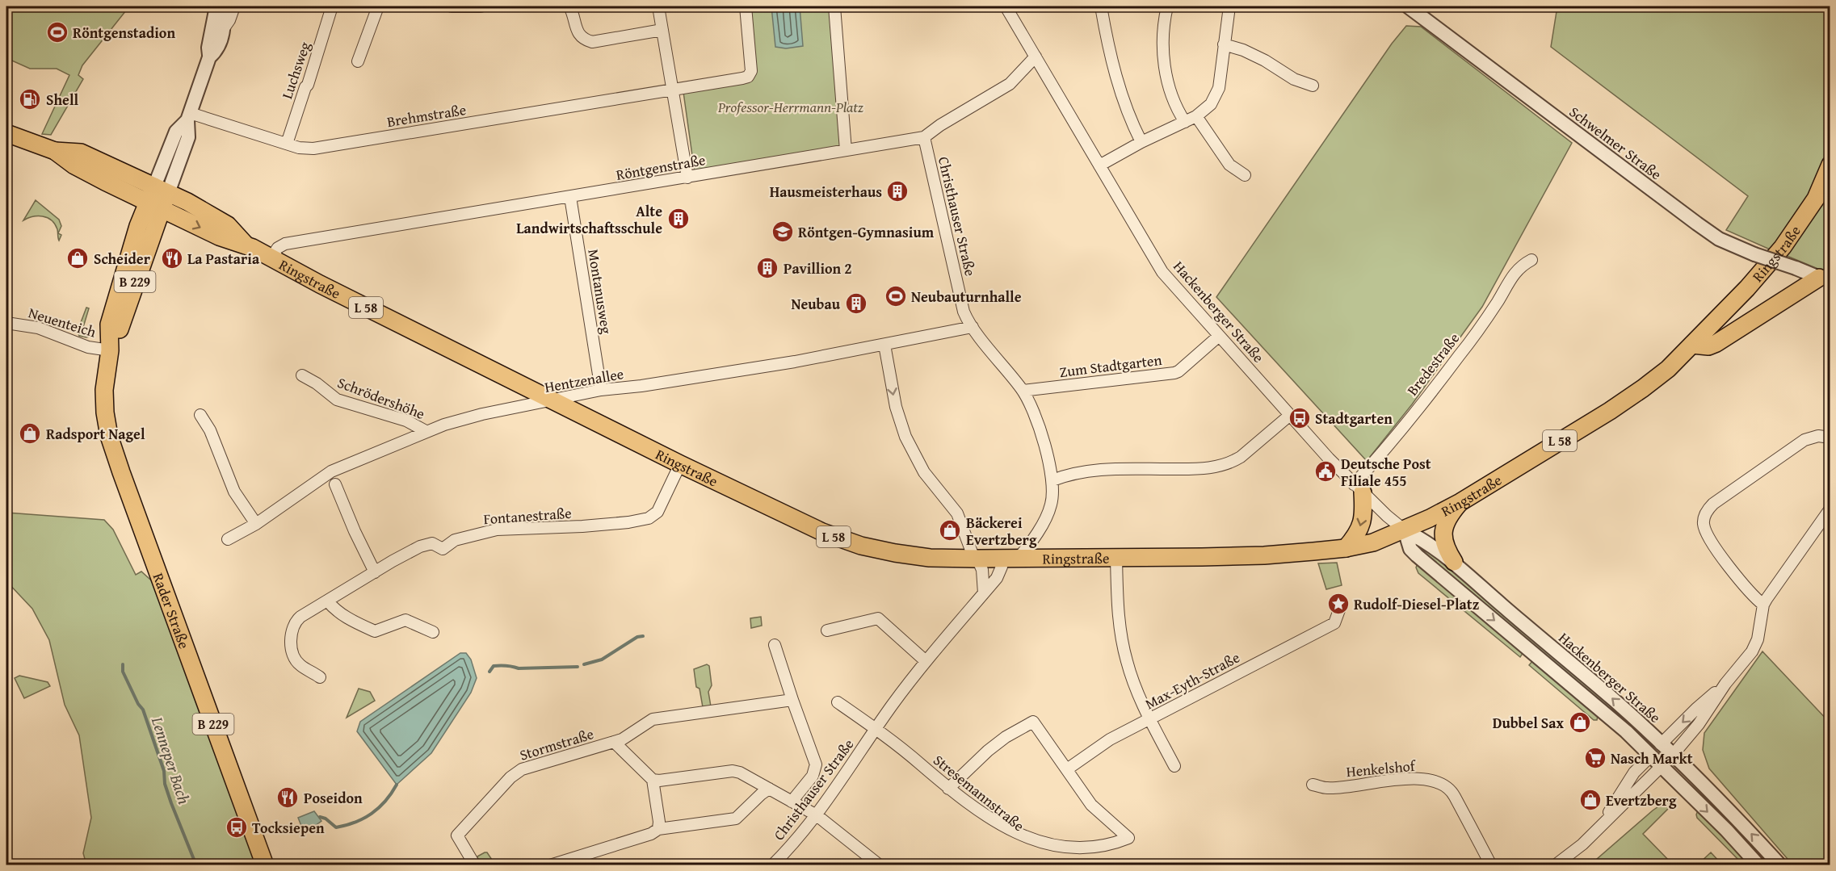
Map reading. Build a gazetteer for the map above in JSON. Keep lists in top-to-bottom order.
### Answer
{
  "streets": {
    "main road": [
      "Ringstraße",
      "B 229",
      "L 58",
      "Rader Straße"
    ],
    "street": [
      "Luchsweg",
      "Brehmstraße",
      "Schwelmer Straße",
      "Röntgenstraße",
      "Christhauser Straße",
      "Montanusweg",
      "Hackenberger Straße",
      "Neuenteich",
      "Bredestraße",
      "Zum Stadtgarten",
      "Hentzenallee",
      "Schrödershöhe",
      "Fontanestraße",
      "Max-Eyth-Straße",
      "Stormstraße",
      "Henkelshof",
      "Stresemannstraße"
    ]
  },
  "crossings": [
    ["Luchsweg", "Brehmstraße"],
    ["Brehmstraße", "B 229"],
    ["Röntgenstraße", "Christhauser Straße"],
    ["Röntgenstraße", "Ringstraße"],
    ["Röntgenstraße", "Montanusweg"],
    ["Röntgenstraße", "Hackenberger Straße"],
    ["Christhauser Straße", "Ringstraße"],
    ["Christhauser Straße", "Zum Stadtgarten"],
    ["Christhauser Straße", "Hentzenallee"],
    ["Christhauser Straße", "Stresemannstraße"],
    ["Ringstraße", "B 229"],
    ["Ringstraße", "Hackenberger Straße"],
    ["Ringstraße", "Hentzenallee"],
    ["Ringstraße", "Fontanestraße"],
    ["Ringstraße", "Rader Straße"],
    ["B 229", "Rader Straße"],
    ["Montanusweg", "Hentzenallee"],
    ["Hackenberger Straße", "Bredestraße"],
    ["Hackenberger Straße", "Zum Stadtgarten"],
    ["Neuenteich", "Rader Straße"],
    ["Hentzenallee", "Schrödershöhe"],
    ["Max-Eyth-Straße", "Stresemannstraße"]
  ],
  "water": ["Lenneper Bach"],
  "parks": ["Professor-Herrmann-Platz"],
  "places": {
    "sports": ["Röntgenstadion", "Neubauturnhalle"],
    "fuel station": ["Shell"],
    "building": [
      "Hausmeisterhaus",
      "Alte Landwirtschaftsschule",
      "Pavillion 2",
      "Neubau"
    ],
    "school or university": ["Röntgen-Gymnasium"],
    "shop": [
      "Scheider",
      "Radsport Nagel",
      "Bäckerei Evertzberg",
      "Dubbel Sax",
      "Evertzberg"
    ],
    "restaurant": ["La Pastaria", "Poseidon"],
    "bus stop": ["Stadtgarten", "Tocksiepen"],
    "public building": ["Deutsche Post Filiale 455"],
    "place": ["Rudolf-Diesel-Platz"],
    "supermarket": ["Nasch Markt"]
  }
}
